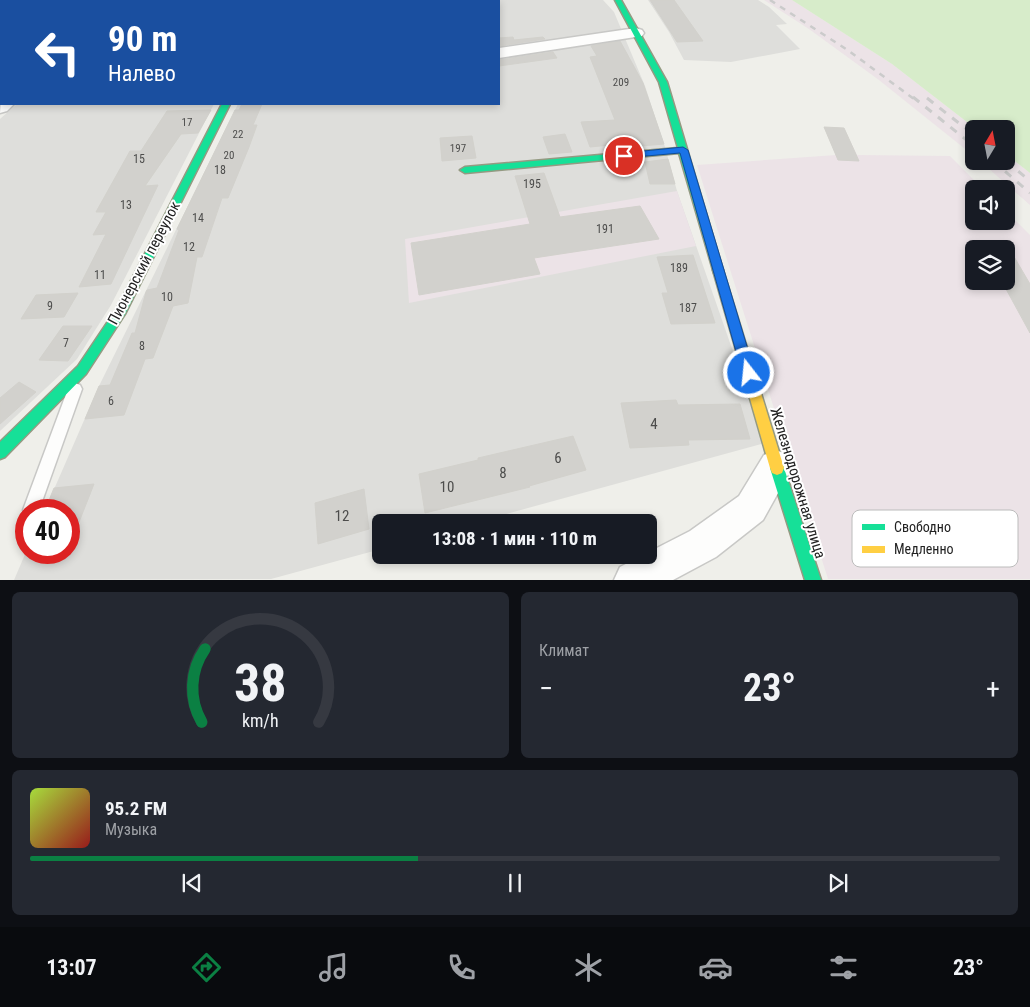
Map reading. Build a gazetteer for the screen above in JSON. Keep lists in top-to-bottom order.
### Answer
{
  "streets": {
    "street": ["Пионерский переулок", "Железнодорожная улица"]
  },
  "house_numbers": [
    "209",
    "17",
    "22",
    "197",
    "20",
    "15",
    "18",
    "195",
    "13",
    "14",
    "191",
    "12",
    "189",
    "11",
    "10",
    "9",
    "187",
    "7",
    "8",
    "6",
    "4",
    "6",
    "8",
    "10",
    "12"
  ],
  "legend": ["Свободно", "Медленно"],
  "north": "top",
  "page": {
    "turn": ["90 m", "Налево"],
    "limit": "40",
    "trip": "13:08 · 1 мин · 110 m",
    "tile": "Климат",
    "heat": ["−", "23°", "+"],
    "song": ["95.2 FM", "Музыка"],
    "tabs": ["13:07", "23°"],
    "gauge": ["38", "km/h"]
  }
}
